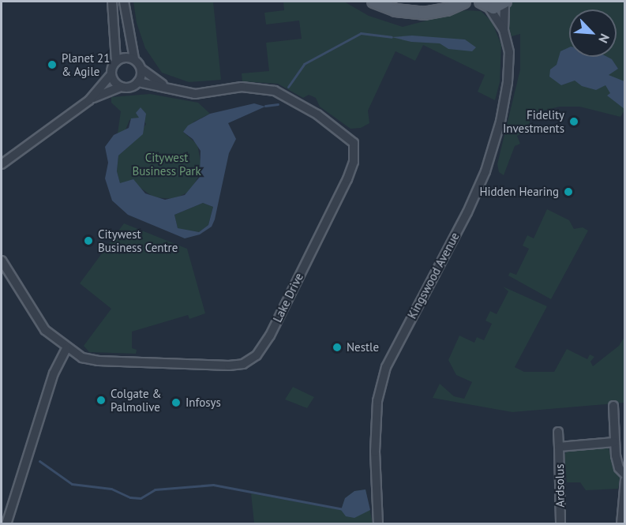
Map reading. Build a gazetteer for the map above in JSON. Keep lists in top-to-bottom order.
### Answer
{
  "streets": {
    "street": ["Kingswood Avenue", "Lake Drive", "Ardsolus"]
  },
  "parks": ["Citywest Business Park"],
  "places": [
    "Planet 21 & Agile",
    "Fidelity Investments",
    "Hidden Hearing",
    "Citywest Business Centre",
    "Nestle",
    "Colgate & Palmolive",
    "Infosys"
  ],
  "north": "bottom right"
}
